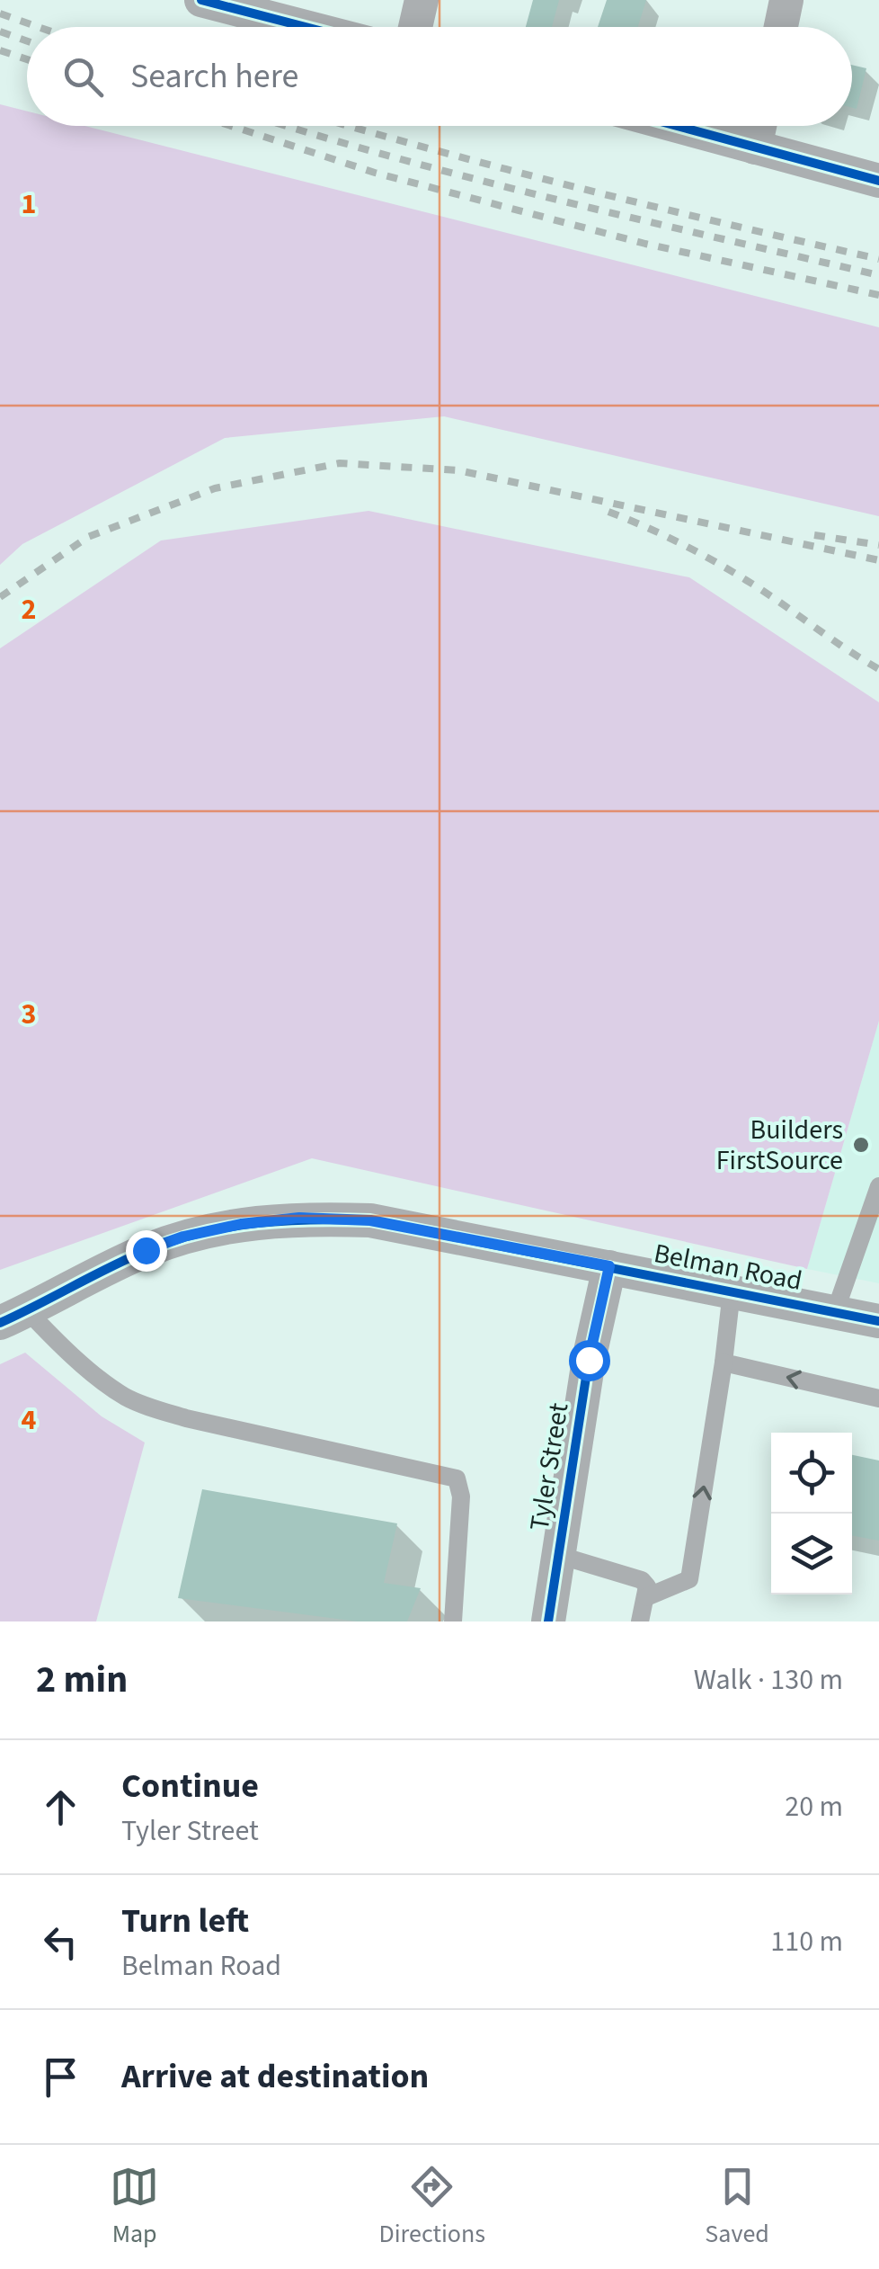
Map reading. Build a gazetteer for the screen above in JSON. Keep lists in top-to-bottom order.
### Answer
{
  "streets": {
    "street": ["Belman Road", "Tyler Street"]
  },
  "crossings": [
    ["Belman Road", "Tyler Street"]
  ],
  "places": ["Builders FirstSource"],
  "page": {
    "search": "Search here",
    "heading": ["2 min", "Walk · 130 m"],
    "list": [
      ["Continue", "Tyler Street", "20 m"],
      ["Turn left", "Belman Road", "110 m"],
      "Arrive at destination"
    ],
    "nav": ["Map", "Directions", "Saved"]
  },
  "grid": {
    "rows": [
      "1",
      "2",
      "3",
      "4"
    ]
  }
}
